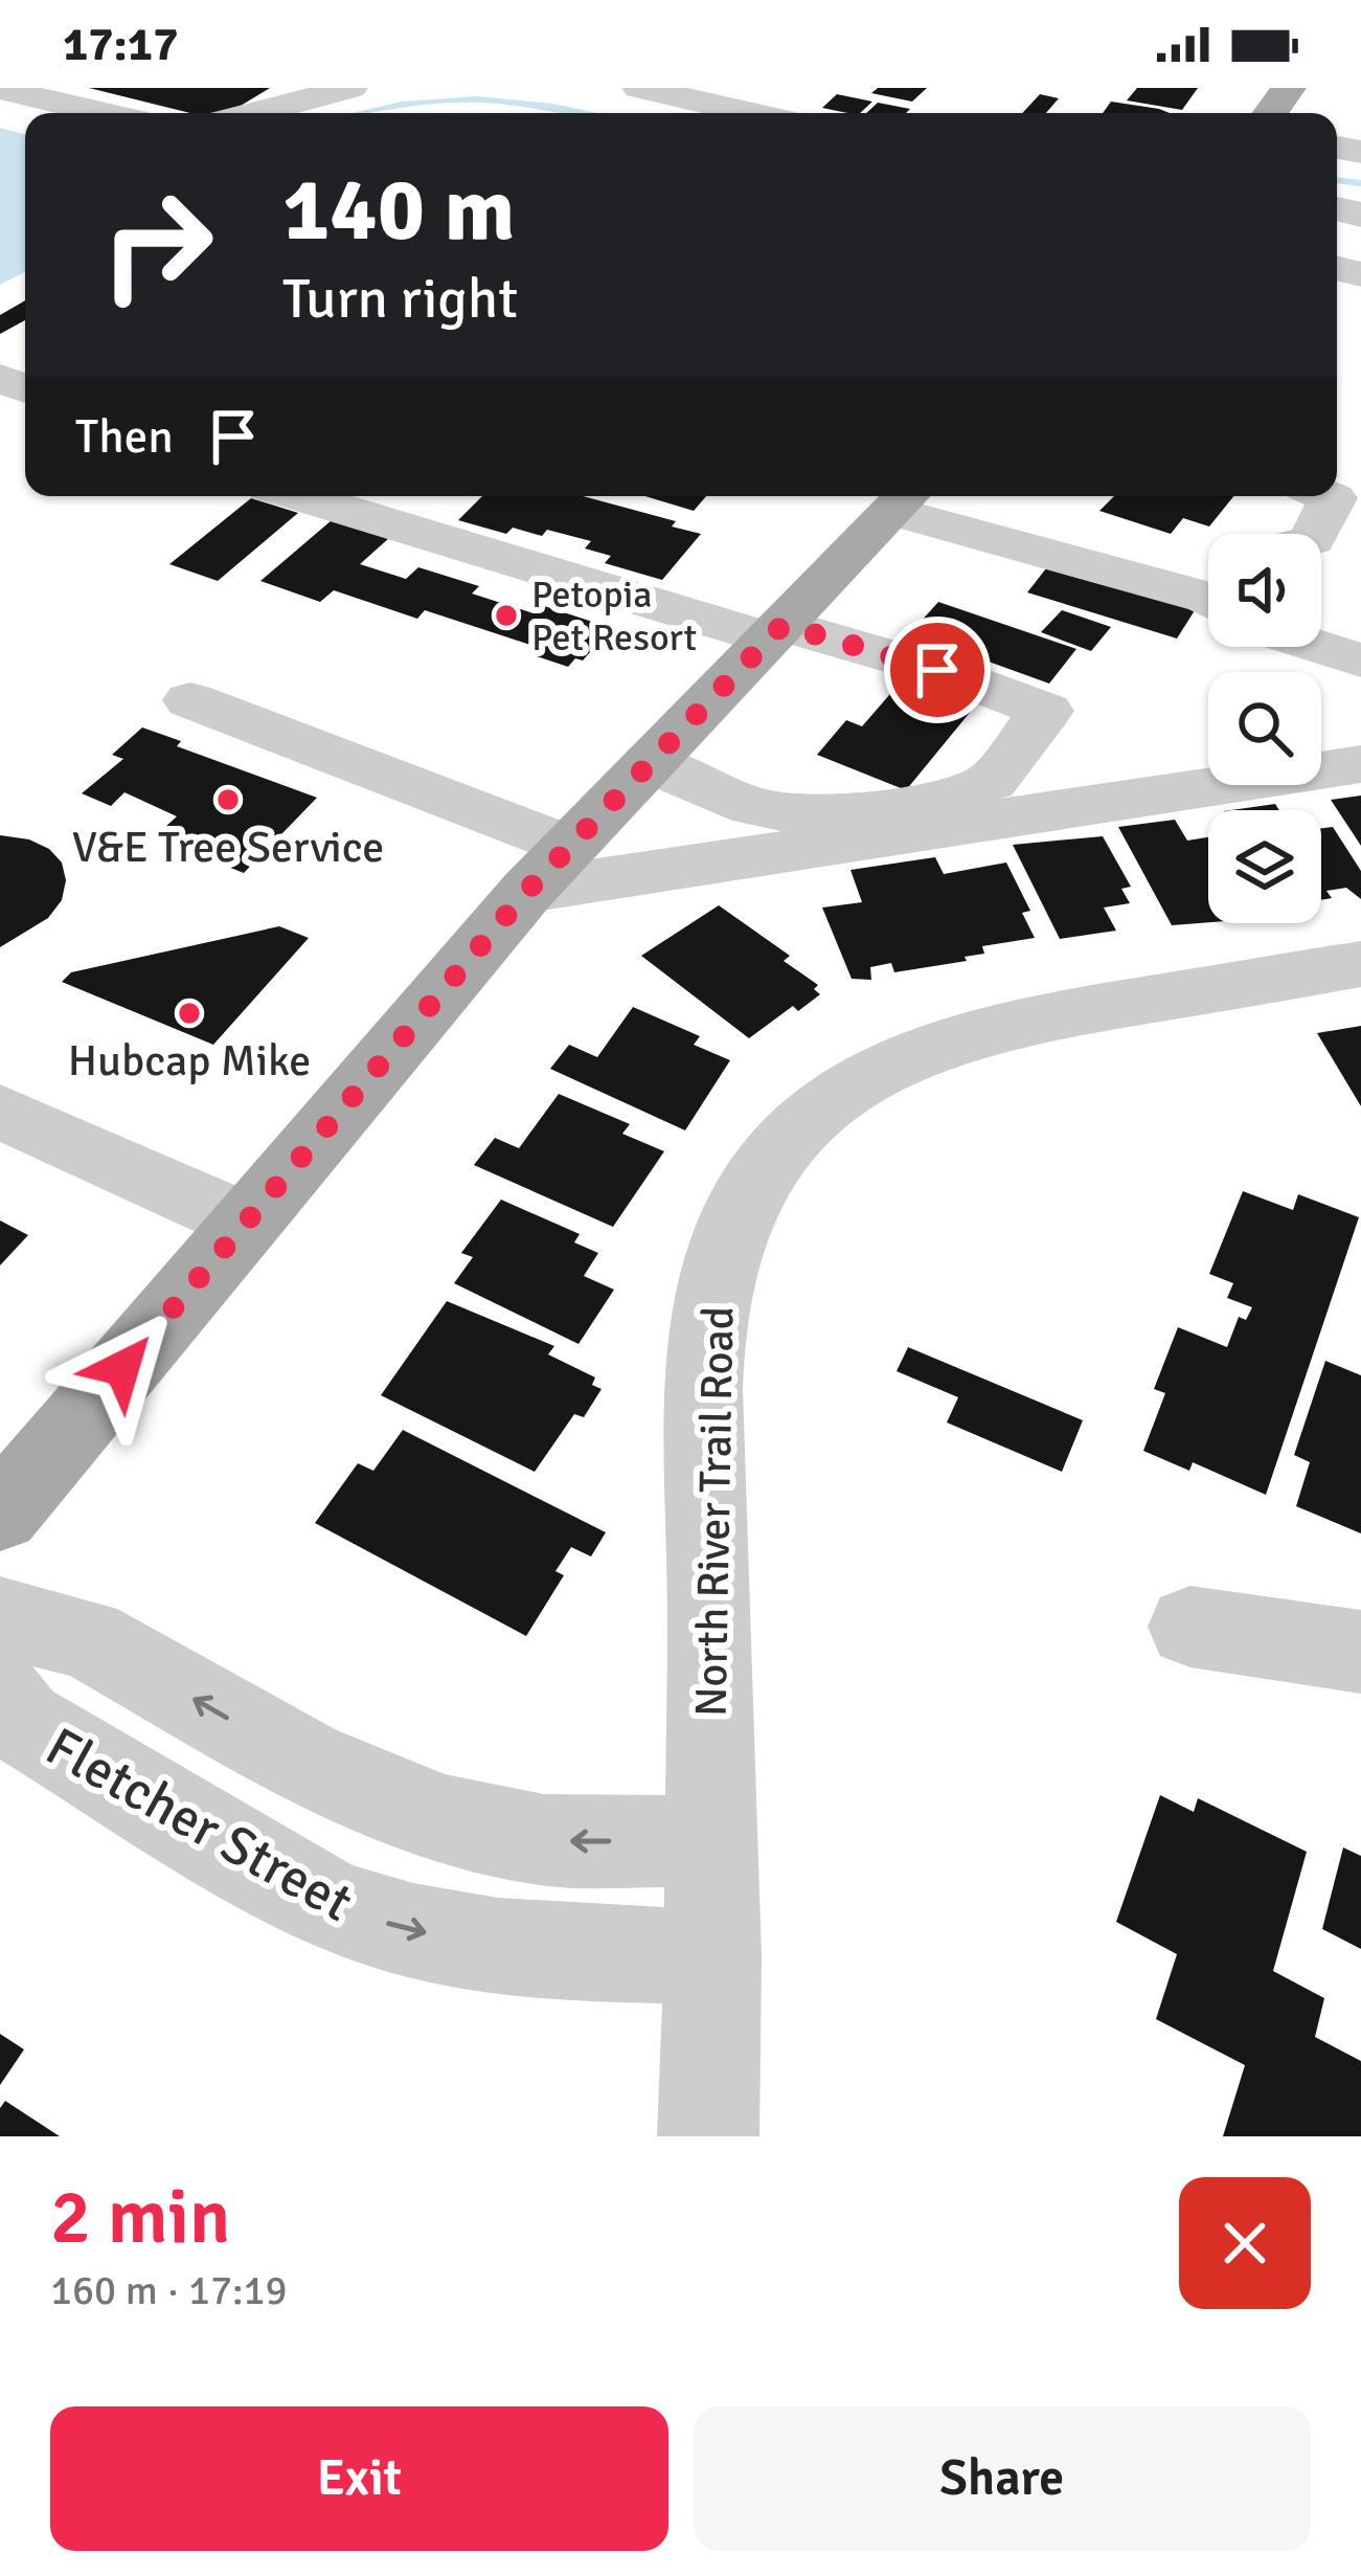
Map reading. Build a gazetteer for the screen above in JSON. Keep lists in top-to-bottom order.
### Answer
{
  "streets": {
    "street": ["North River Trail Road", "Fletcher Street"]
  },
  "crossings": [
    ["North River Trail Road", "Fletcher Street"]
  ],
  "places": ["Petopia Pet Resort", "V&E Tree Service", "Hubcap Mike"],
  "page": {
    "status": "17:17",
    "turn": ["140 m", "Turn right"],
    "then": "Then",
    "heading": ["2 min", "160 m · 17:19"],
    "buttons": ["Exit", "Share"]
  }
}
